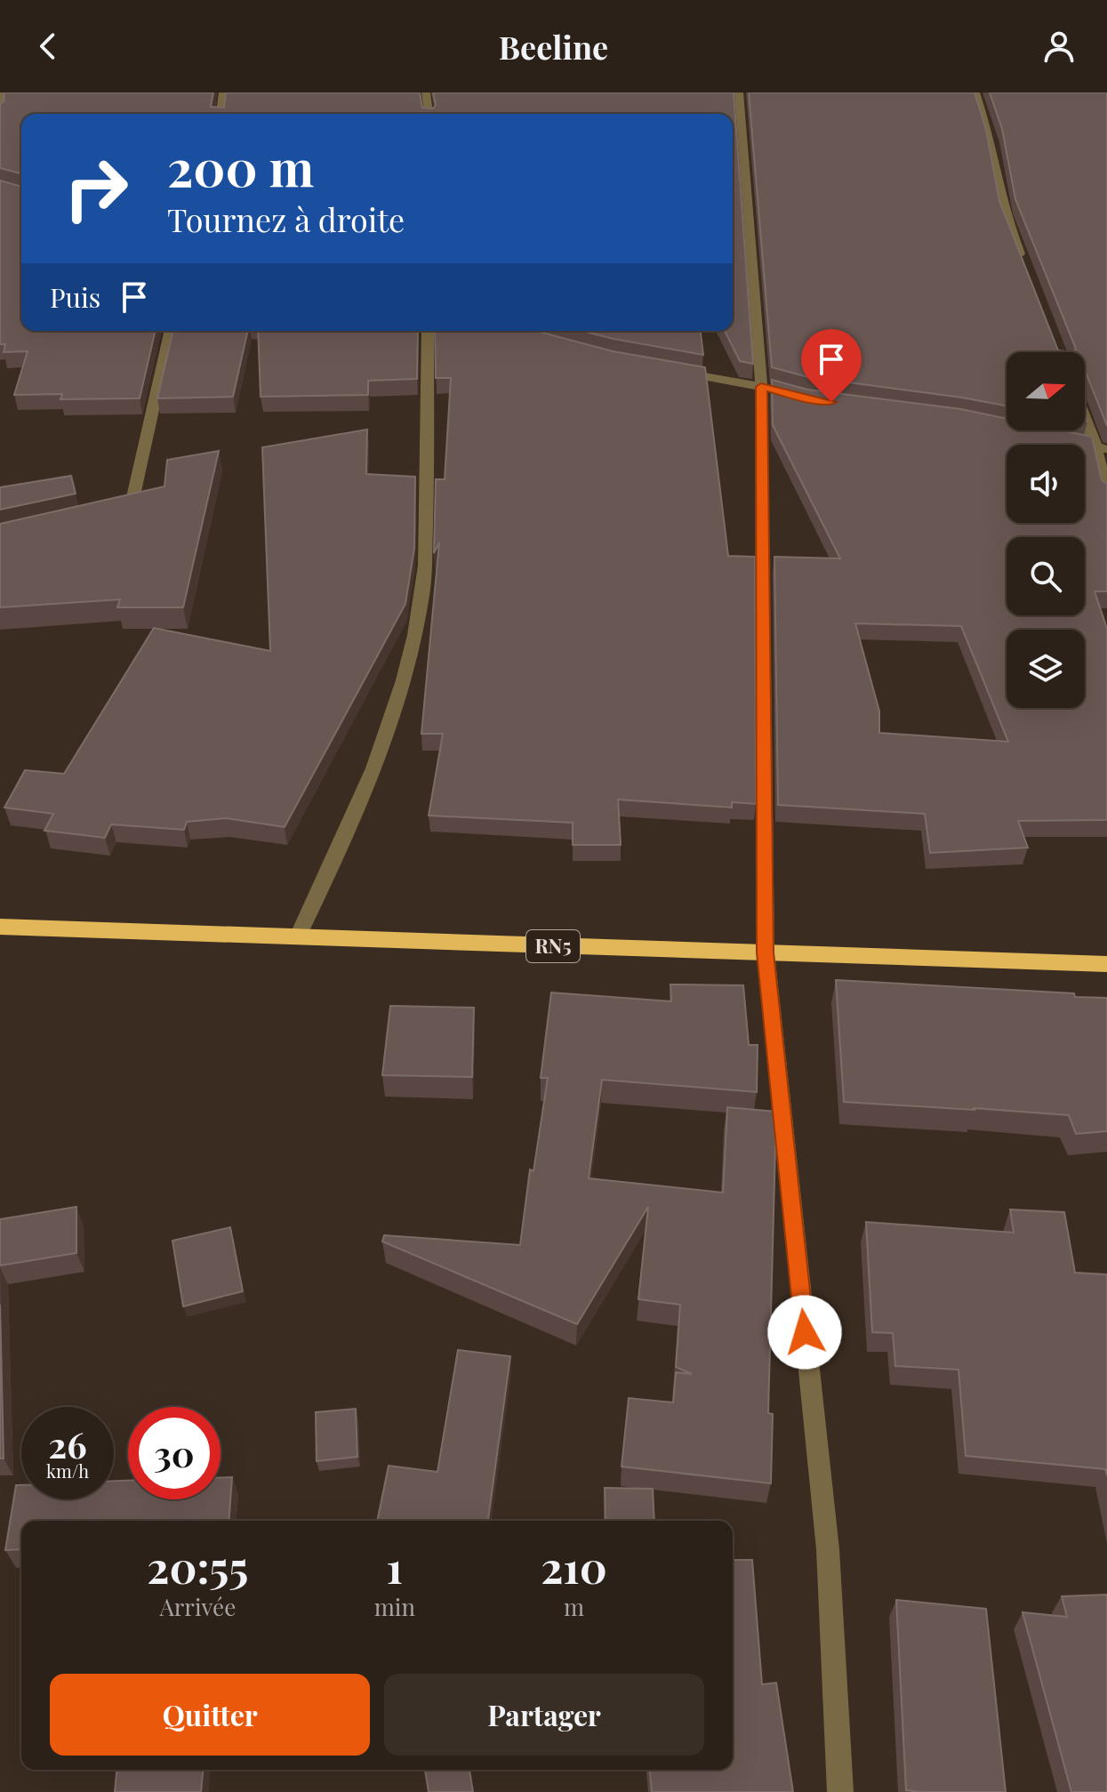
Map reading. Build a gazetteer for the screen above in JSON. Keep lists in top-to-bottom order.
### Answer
{
  "streets": {
    "highway": ["RN5"]
  },
  "north": "right",
  "page": {
    "header": "Beeline",
    "turn": ["200 m", "Tournez à droite"],
    "then": "Puis",
    "speed": "26 km/h",
    "limit": "30",
    "eta": [
      "20:55",
      "Arrivée",
      "1",
      "min",
      "210",
      "m"
    ],
    "buttons": ["Quitter", "Partager"]
  }
}
